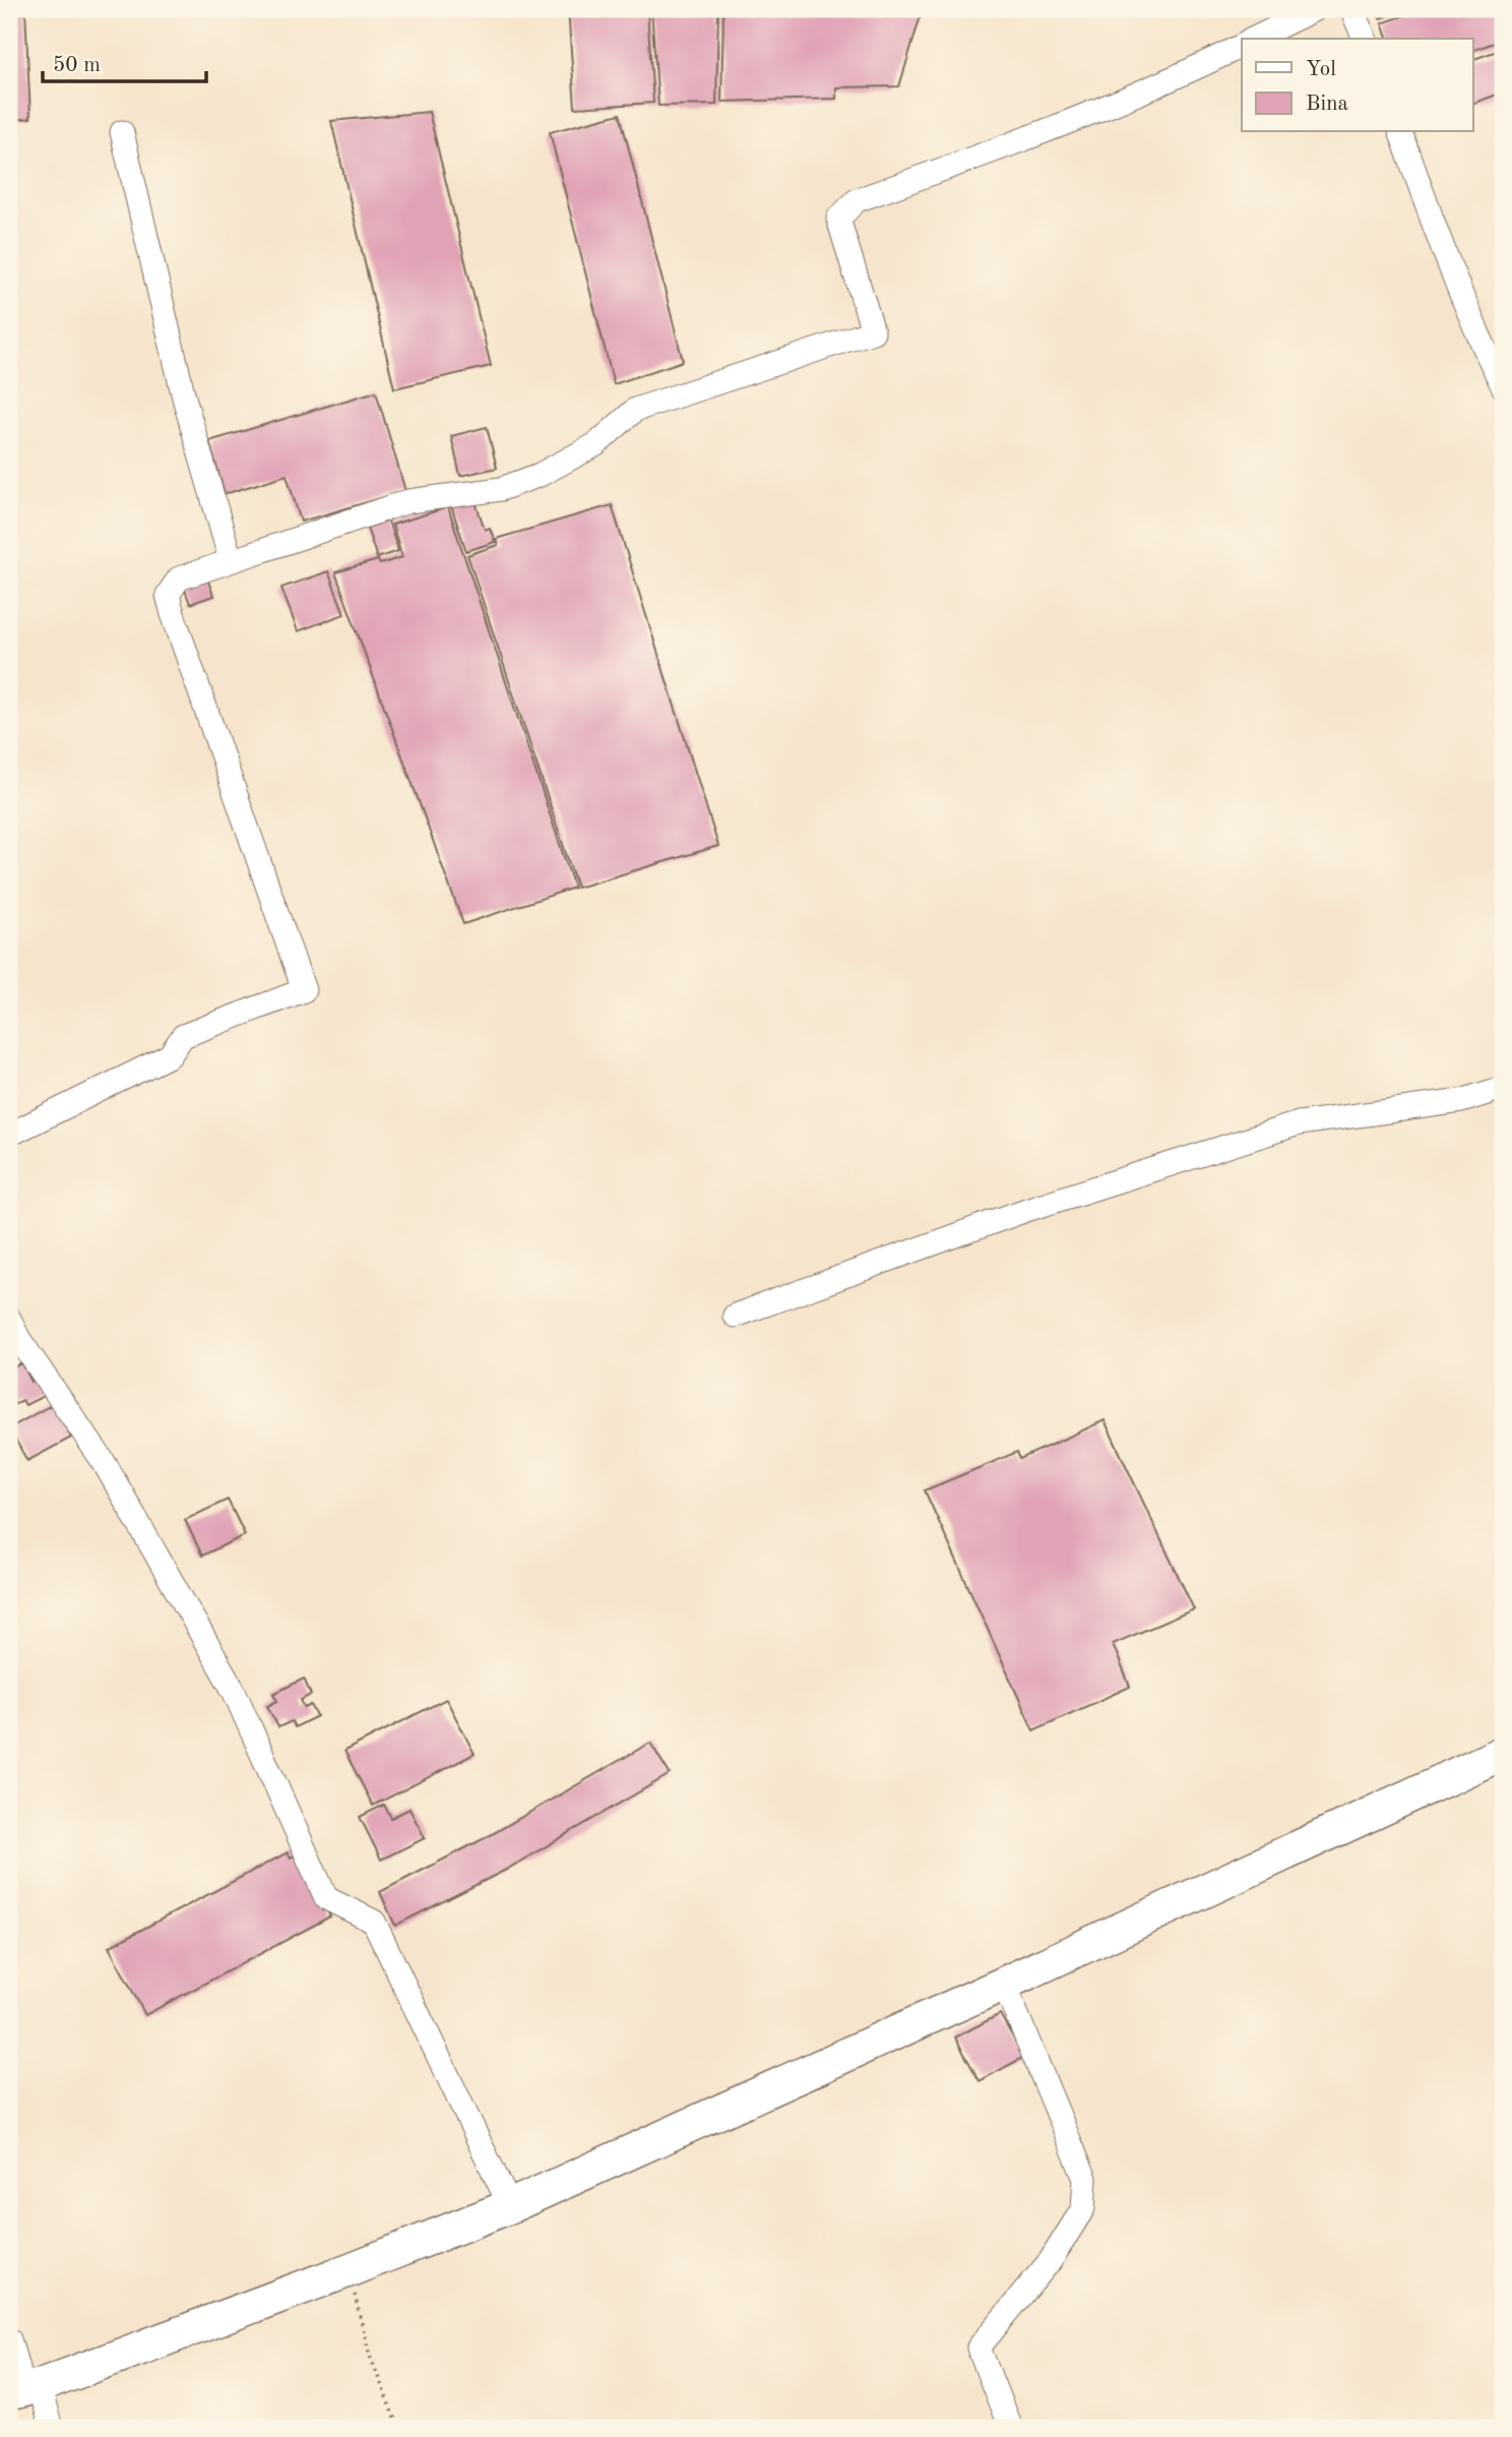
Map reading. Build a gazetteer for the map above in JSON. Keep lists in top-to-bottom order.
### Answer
{
  "legend": ["Yol", "Bina"],
  "scale_bar": "50 m"
}
